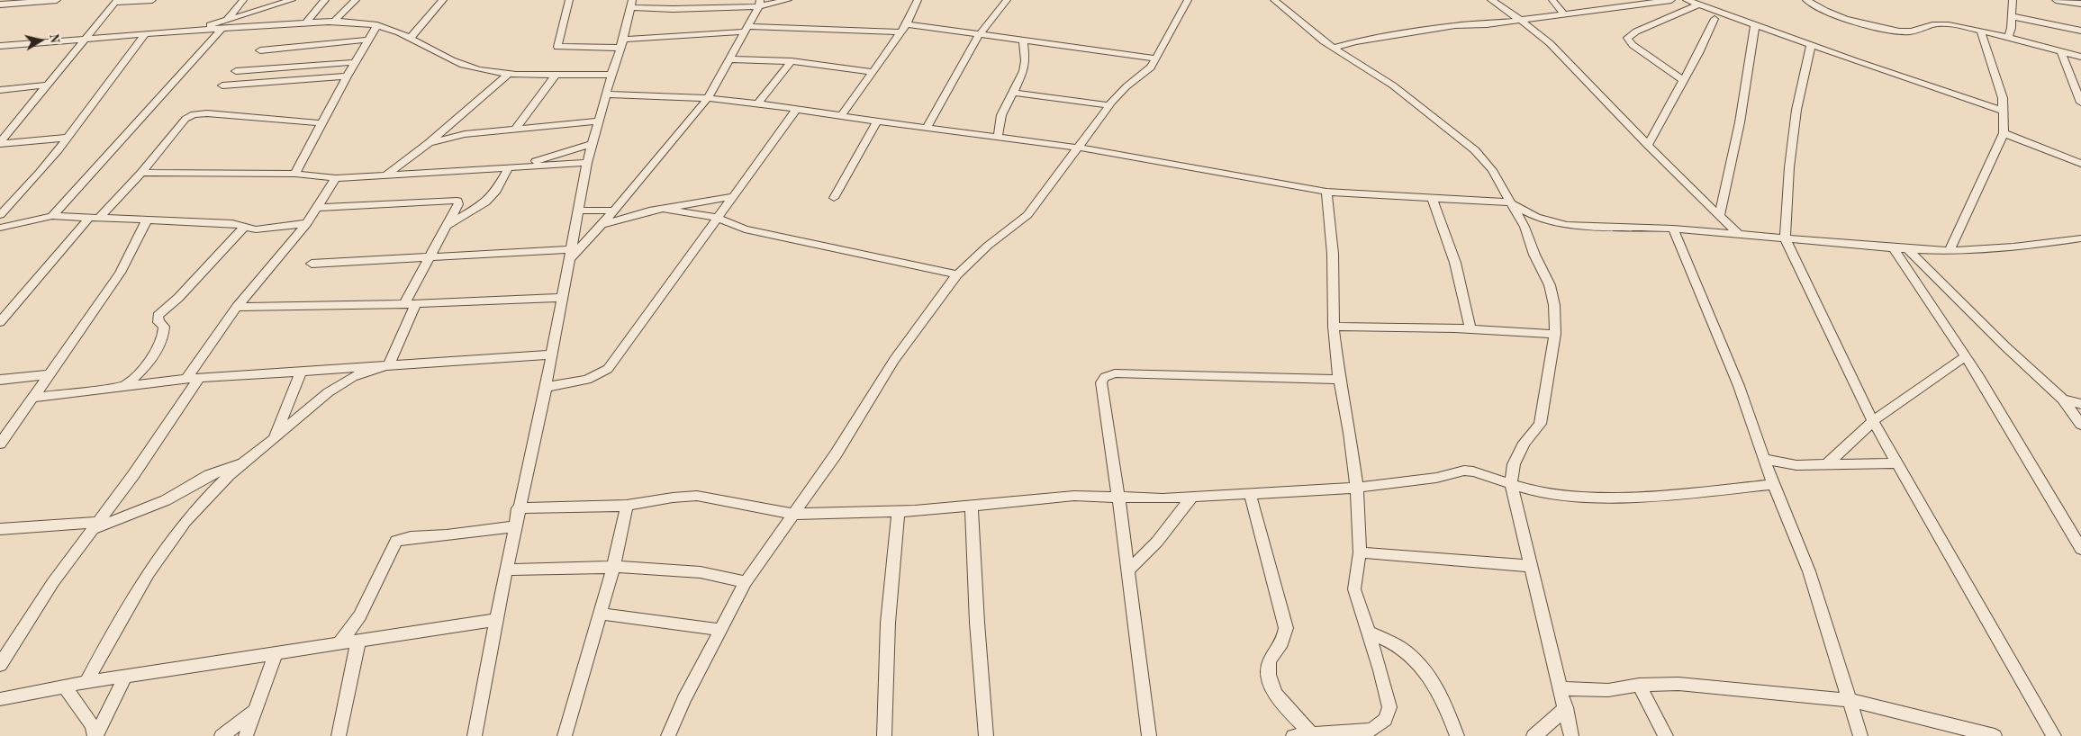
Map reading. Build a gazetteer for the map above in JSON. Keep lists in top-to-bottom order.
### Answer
{
  "north": "right"
}
